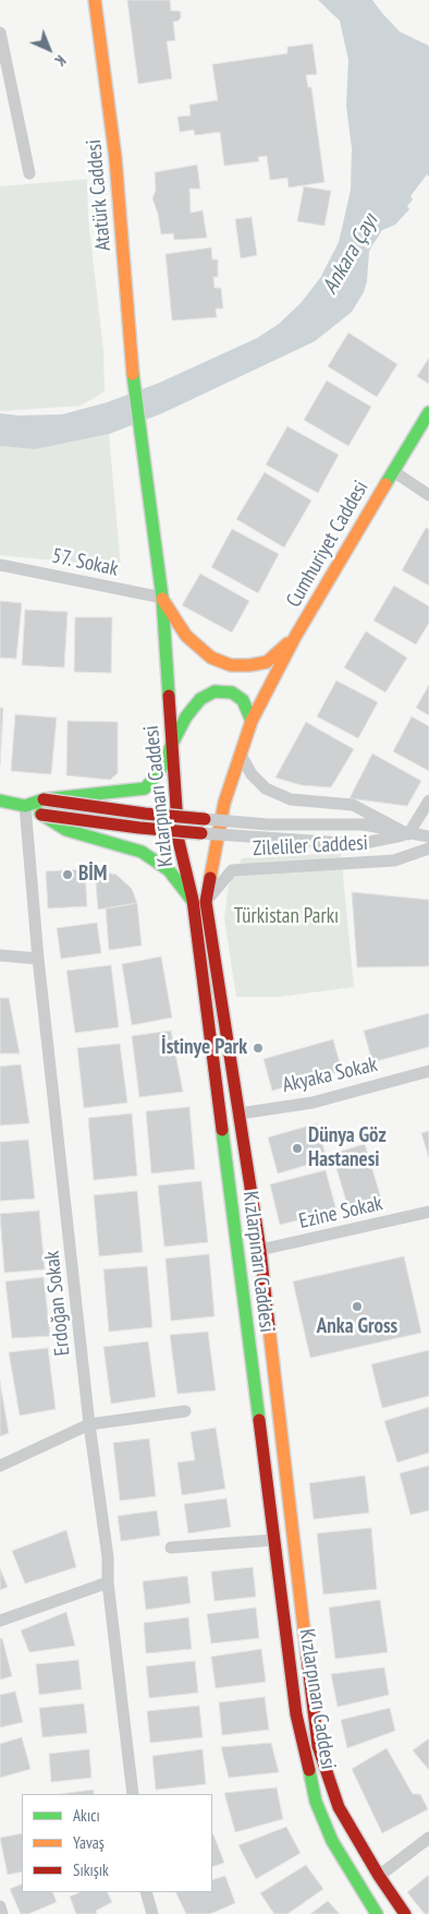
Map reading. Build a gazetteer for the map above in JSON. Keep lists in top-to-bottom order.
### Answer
{
  "streets": {
    "main road": ["Atatürk Caddesi", "Cumhuriyet Caddesi", "Kızlarpınarı Caddesi"],
    "street": [
      "57. Sokak",
      "Zileliler Caddesi",
      "Akyaka Sokak",
      "Ezine Sokak",
      "Erdoğan Sokak"
    ]
  },
  "crossings": [
    ["Atatürk Caddesi", "Kızlarpınarı Caddesi"],
    ["Cumhuriyet Caddesi", "Kızlarpınarı Caddesi"],
    ["57. Sokak", "Kızlarpınarı Caddesi"],
    ["Kızlarpınarı Caddesi", "Zileliler Caddesi"],
    ["Kızlarpınarı Caddesi", "Akyaka Sokak"],
    ["Kızlarpınarı Caddesi", "Ezine Sokak"]
  ],
  "water": ["Ankara Çayı"],
  "parks": ["Türkistan Parkı"],
  "places": [
    "BİM",
    "İstinye Park",
    "Dünya Göz Hastanesi",
    "Anka Gross"
  ],
  "legend": ["Akıcı", "Yavaş", "Sıkışık"],
  "north": "bottom right"
}
